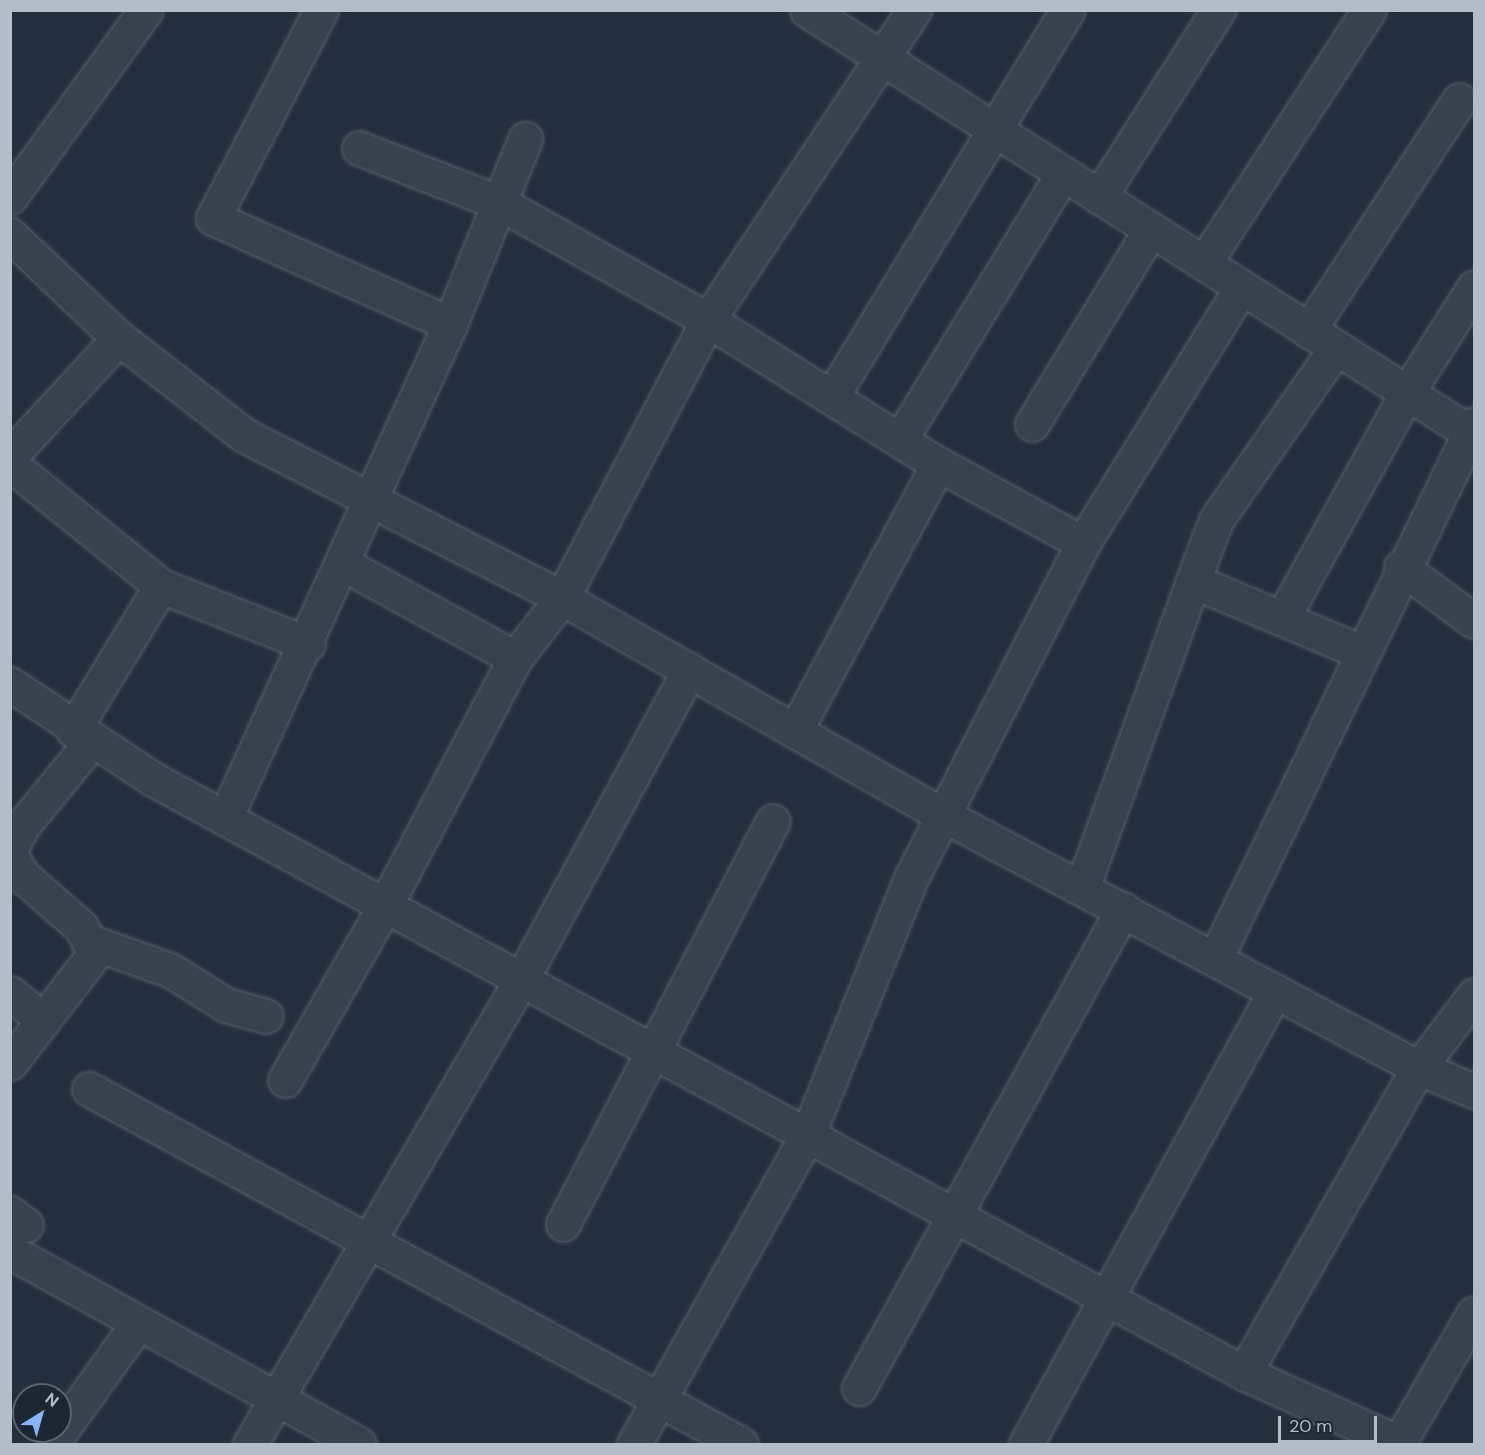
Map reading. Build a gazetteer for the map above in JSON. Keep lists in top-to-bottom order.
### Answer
{
  "scale_bar": "20 m",
  "north": "top right"
}
